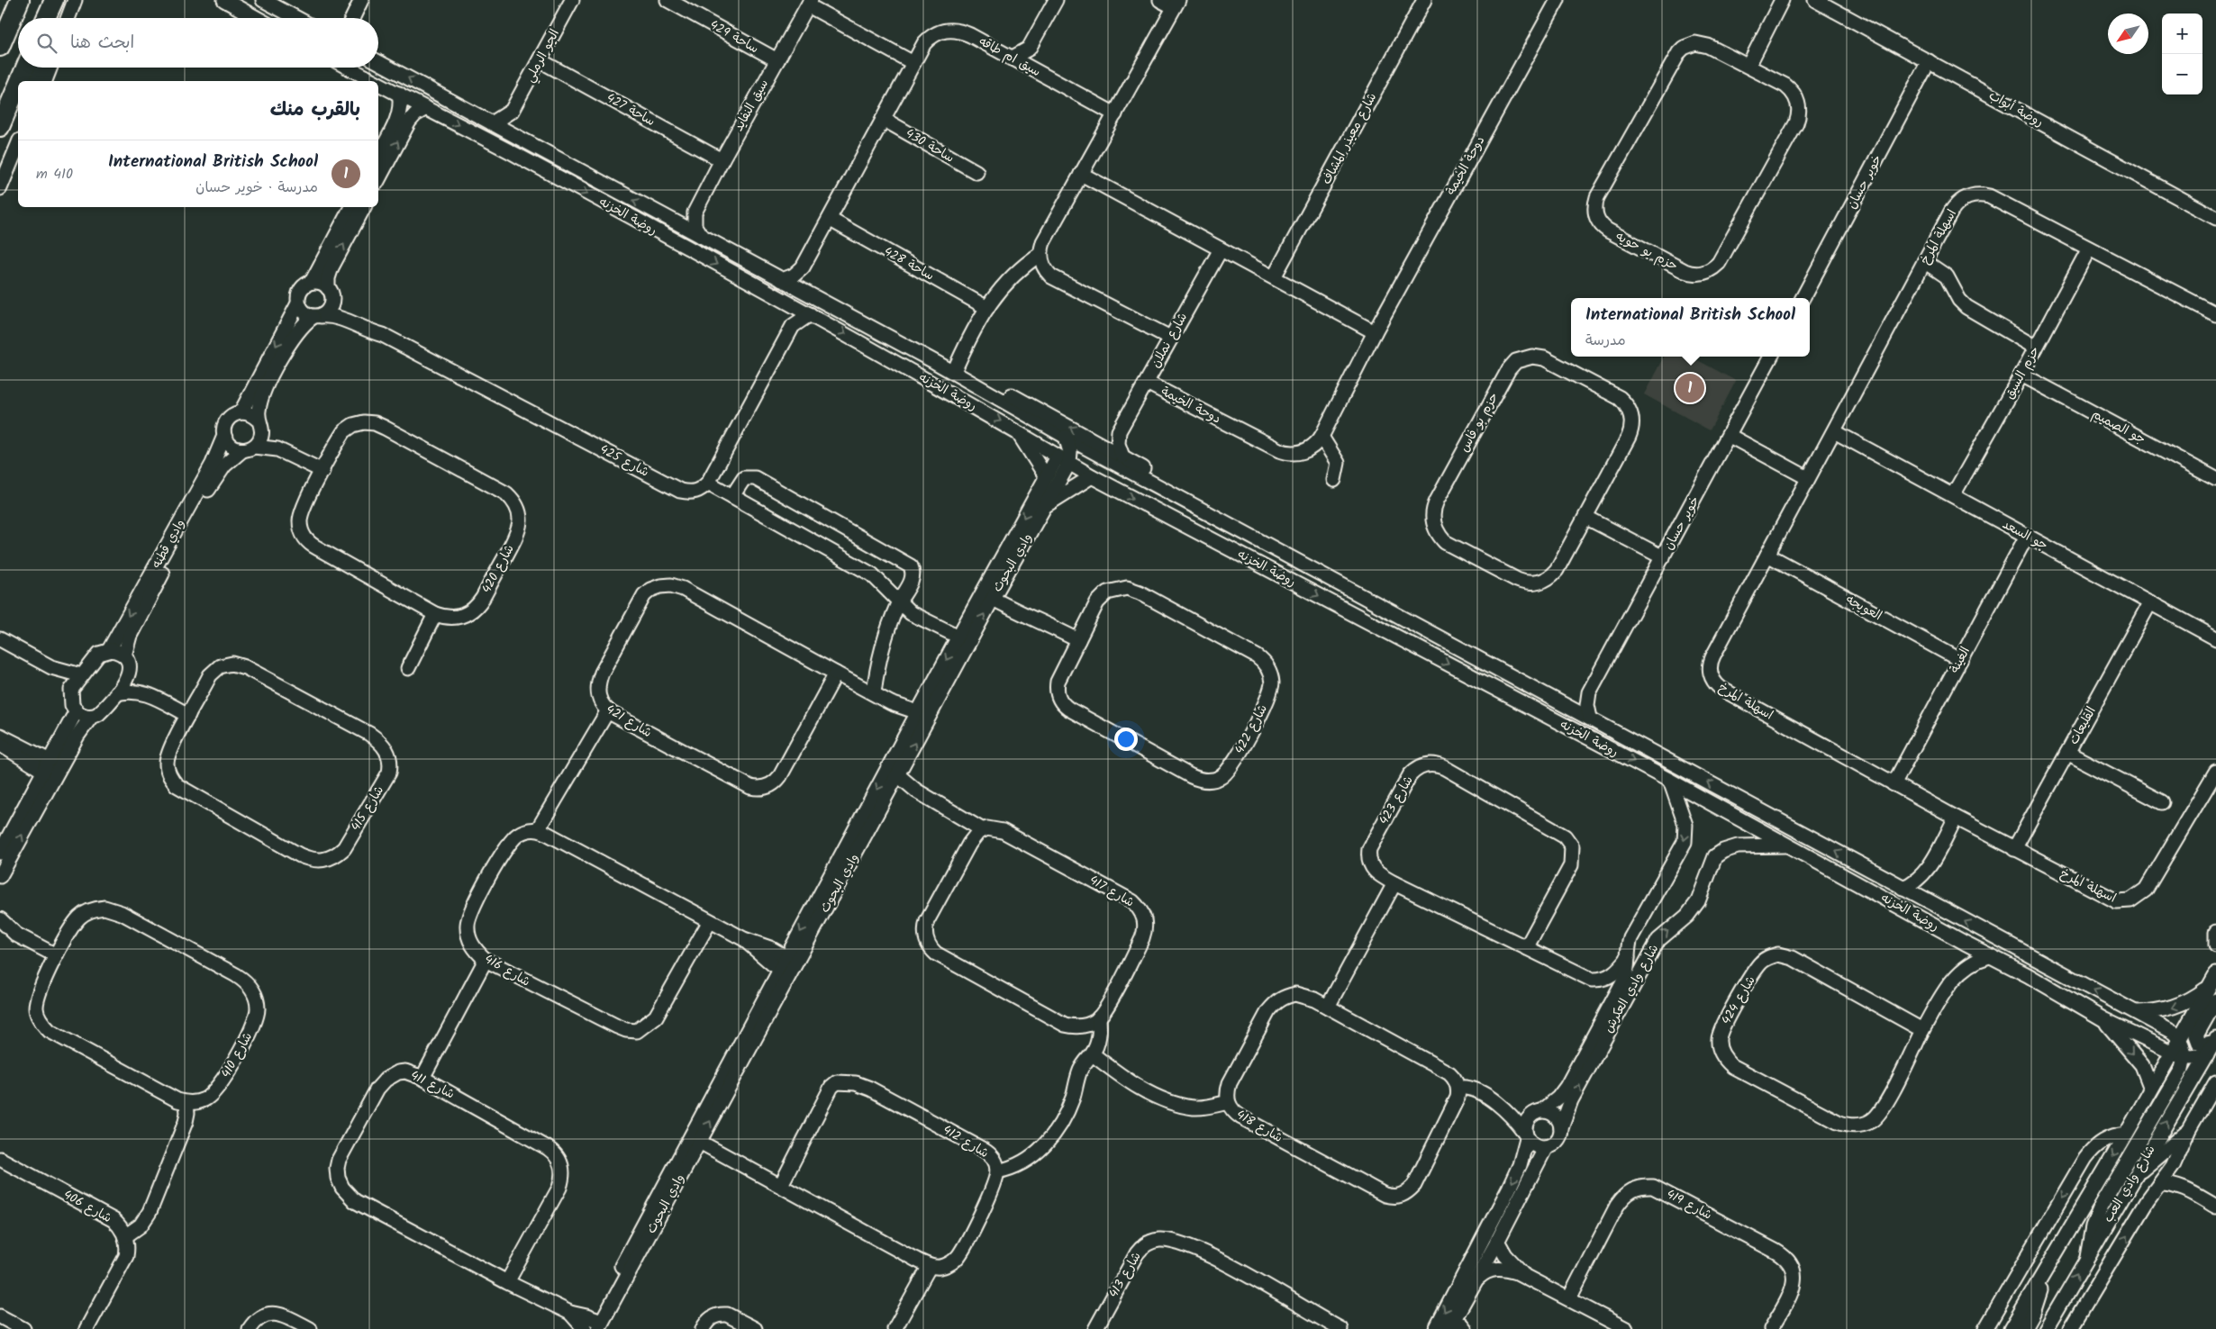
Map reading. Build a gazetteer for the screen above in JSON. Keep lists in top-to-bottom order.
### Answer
{
  "streets": {
    "street": [
      "ساحة 429",
      "الجو الرملي",
      "سيق ام طاقه",
      "سيق النفايد",
      "روضة أبواب",
      "ساحة 427",
      "شارع معيذر المشاف",
      "ساحة 430",
      "دوحة الخيمة",
      "خوير حسان",
      "روضة الخزنه",
      "اسهلة المرخ",
      "حزم بو حويه",
      "ساحة 428",
      "شارع نملان",
      "حزم السيق",
      "حزم بو فاس",
      "جو الصميم",
      "شارع 425",
      "جو السعد",
      "وادي قطنه",
      "وادي البحوث",
      "شارع 420",
      "العويجه",
      "الغينة",
      "شارع 421",
      "القليعات",
      "شارع 422",
      "شارع 423",
      "شارع 415",
      "شارع 417",
      "شارع 416",
      "شارع وادي العكرش",
      "شارع 424",
      "شارع 410",
      "شارع 411",
      "شارع 418",
      "شارع 412",
      "شارع وادي العب",
      "شارع 419",
      "شارع 406",
      "شارع 413"
    ]
  },
  "crossings": [
    ["ساحة 429", "سيق النفايد"],
    ["الجو الرملي", "ساحة 427"],
    ["الجو الرملي", "روضة الخزنه"],
    ["سيق ام طاقه", "ساحة 430"],
    ["سيق ام طاقه", "روضة الخزنه"],
    ["سيق ام طاقه", "ساحة 428"],
    ["سيق النفايد", "ساحة 427"],
    ["روضة أبواب", "خوير حسان"],
    ["دوحة الخيمة", "شارع نملان"],
    ["خوير حسان", "روضة الخزنه"],
    ["روضة الخزنه", "وادي البحوث"],
    ["روضة الخزنه", "شارع وادي العكرش"],
    ["روضة الخزنه", "شارع 424"],
    ["روضة الخزنه", "شارع وادي العب"],
    ["اسهلة المرخ", "حزم السيق"],
    ["اسهلة المرخ", "جو السعد"],
    ["اسهلة المرخ", "العويجه"],
    ["اسهلة المرخ", "الغينة"],
    ["اسهلة المرخ", "القليعات"],
    ["حزم السيق", "جو الصميم"],
    ["حزم السيق", "جو السعد"],
    ["جو السعد", "الغينة"],
    ["جو السعد", "القليعات"],
    ["وادي البحوث", "شارع 421"],
    ["وادي البحوث", "شارع 411"],
    ["العويجه", "الغينة"]
  ],
  "north": "bottom left",
  "page": {
    "map_buttons": ["+", "−"],
    "search": "ابحث هنا",
    "heading": "بالقرب منك",
    "list": [
      {
        "mark": "1",
        "name": "International British School",
        "note": "مدرسة · خوير حسان",
        "value": "410 m"
      }
    ],
    "popup": ["International British School", "مدرسة"],
    "pins": "1"
  }
}
